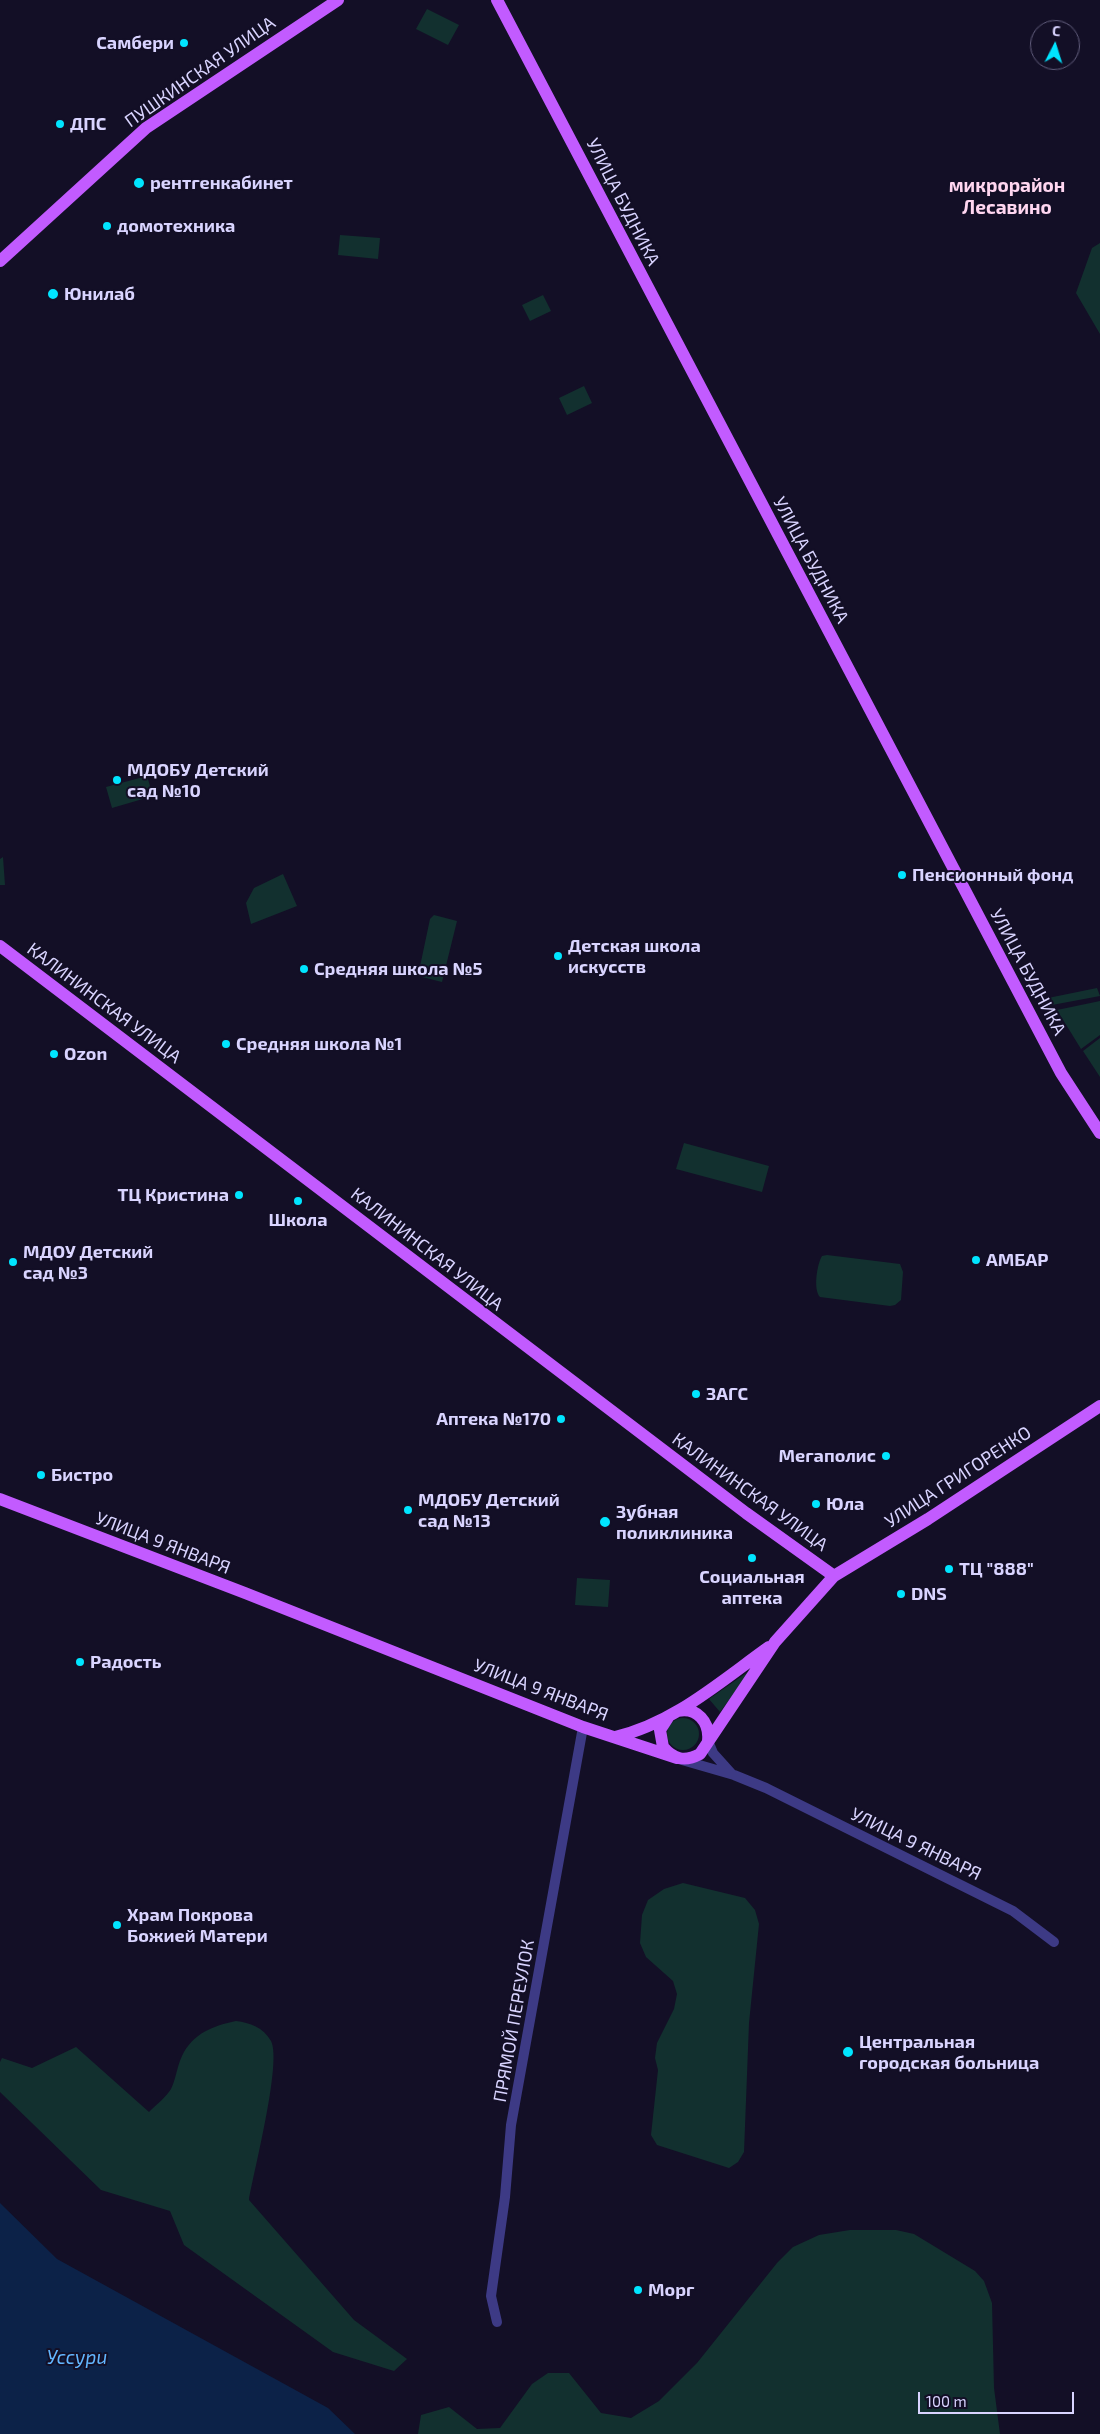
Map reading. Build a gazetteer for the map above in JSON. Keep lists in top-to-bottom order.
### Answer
{
  "streets": {
    "main road": [
      "ПУШКИНСКАЯ УЛИЦА",
      "УЛИЦА БУДНИКА",
      "КАЛИНИНСКАЯ УЛИЦА",
      "УЛИЦА ГРИГОРЕНКО",
      "УЛИЦА 9 ЯНВАРЯ"
    ],
    "street": ["ПРЯМОЙ ПЕРЕУЛОК"]
  },
  "crossings": [
    ["КАЛИНИНСКАЯ УЛИЦА", "УЛИЦА ГРИГОРЕНКО"],
    ["УЛИЦА 9 ЯНВАРЯ", "ПРЯМОЙ ПЕРЕУЛОК"]
  ],
  "districts": ["микрорайон Лесавино"],
  "water": ["Уссури"],
  "places": [
    "Самбери",
    "ДПС",
    "рентгенкабинет",
    "домотехника",
    "Юнилаб",
    "МДОБУ Детский сад №10",
    "Пенсионный фонд",
    "Детская школа искусств",
    "Средняя школа №5",
    "Средняя школа №1",
    "Ozon",
    "ТЦ Кристина",
    "Школа",
    "АМБАР",
    "МДОУ Детский сад №3",
    "ЗАГС",
    "Аптека №170",
    "Мегаполис",
    "Бистро",
    "Юла",
    "МДОБУ Детский сад №13",
    "Зубная поликлиника",
    "Социальная аптека",
    "ТЦ \"888\"",
    "DNS",
    "Радость",
    "Храм Покрова Божией Матери",
    "Центральная городская больница",
    "Морг"
  ],
  "scale_bar": "100 m",
  "north": "top"
}
